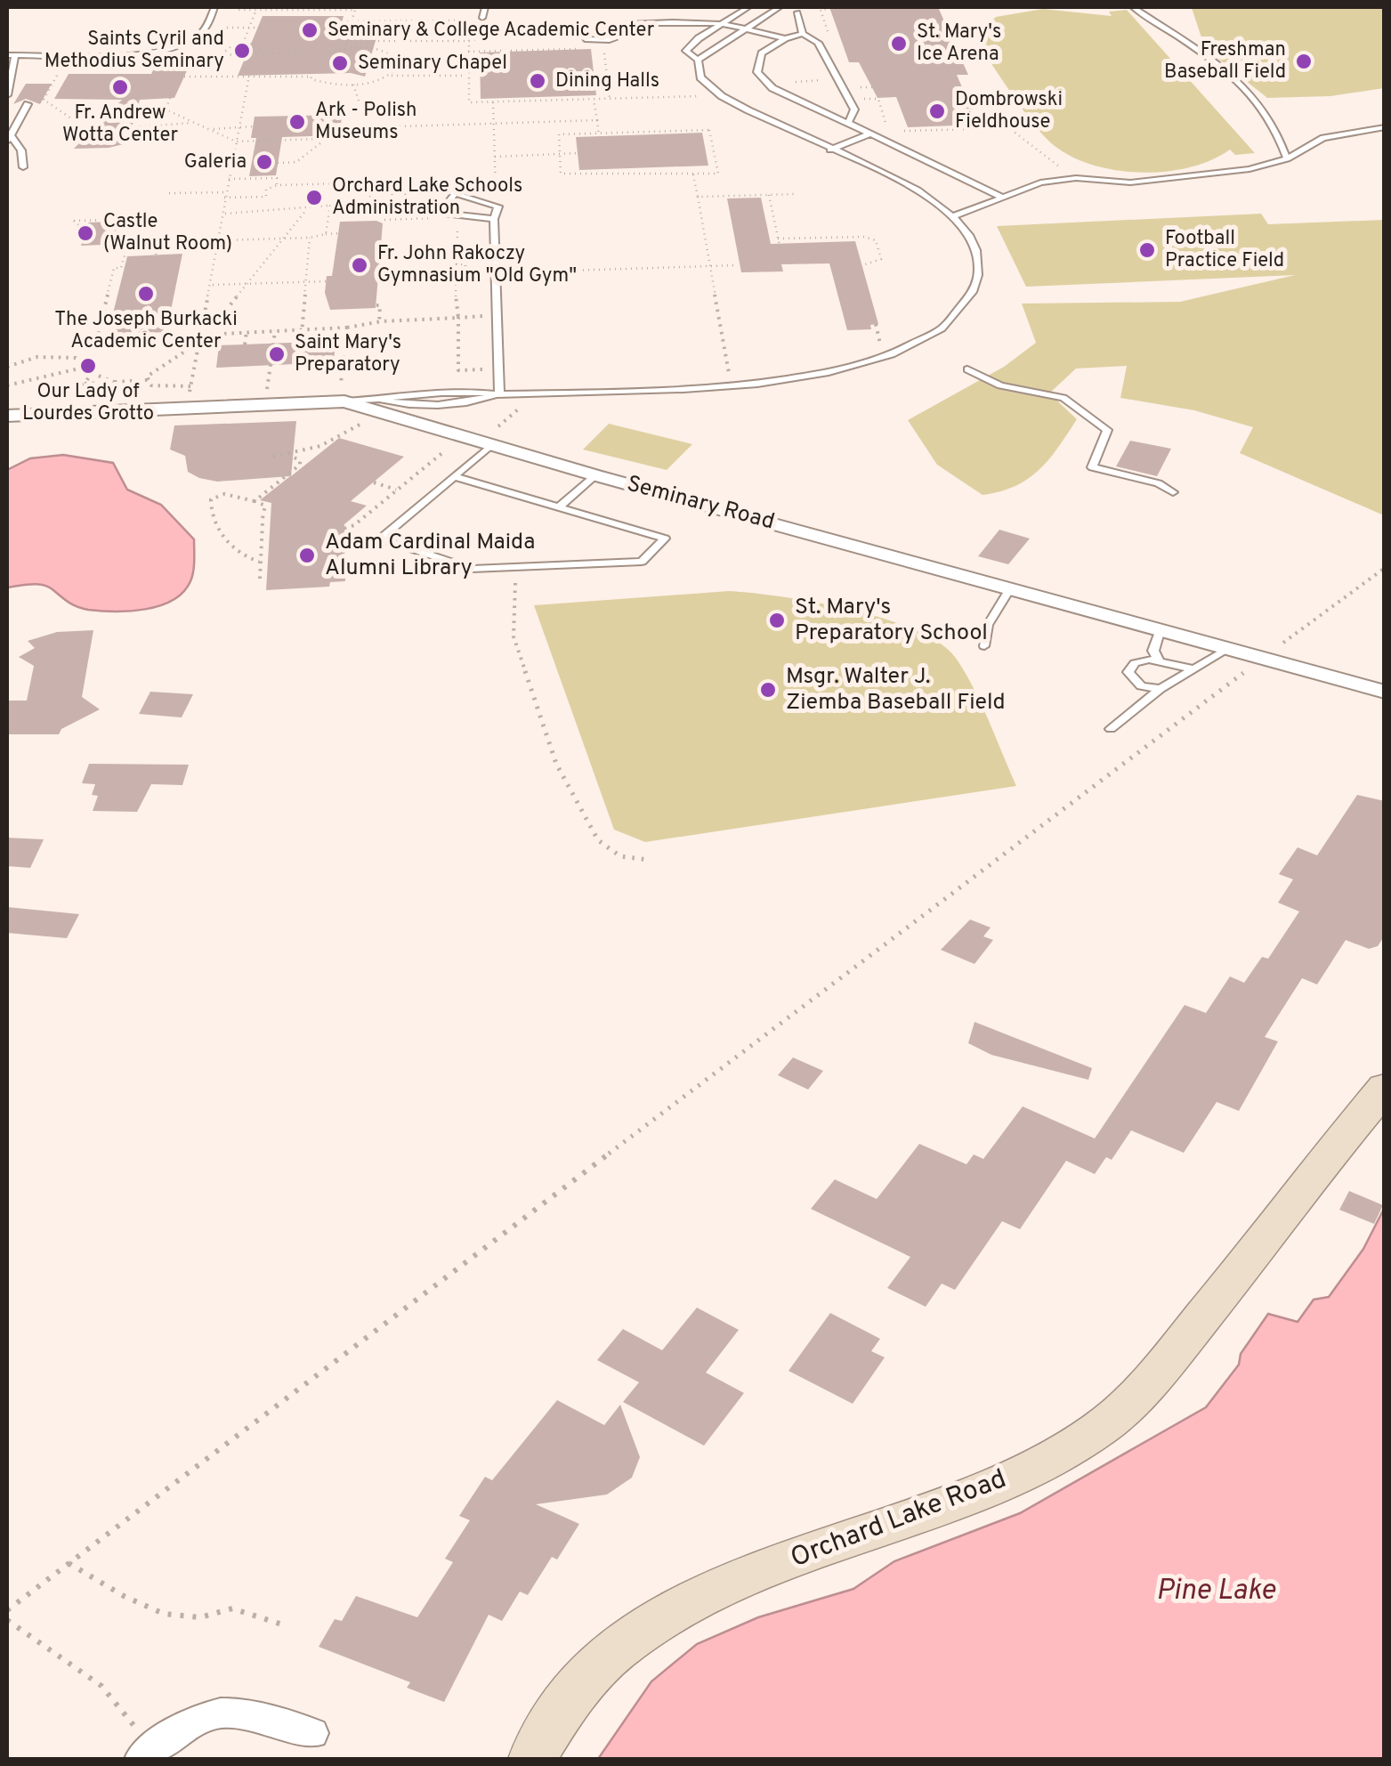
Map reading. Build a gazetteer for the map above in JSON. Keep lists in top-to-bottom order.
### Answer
{
  "streets": {
    "main road": ["Orchard Lake Road"],
    "street": ["Seminary Road"]
  },
  "water": ["Pine Lake"],
  "places": [
    "Seminary & College Academic Center",
    "St. Mary's Ice Arena",
    "Saints Cyril and Methodius Seminary",
    "Freshman Baseball Field",
    "Seminary Chapel",
    "Dining Halls",
    "Fr. Andrew Wotta Center",
    "Dombrowski Fieldhouse",
    "Ark - Polish Museums",
    "Galeria",
    "Orchard Lake Schools Administration",
    "Castle (Walnut Room)",
    "Football Practice Field",
    "Fr. John Rakoczy Gymnasium \"Old Gym\"",
    "The Joseph Burkacki Academic Center",
    "Saint Mary's Preparatory",
    "Our Lady of Lourdes Grotto",
    "Adam Cardinal Maida Alumni Library",
    "St. Mary's Preparatory School",
    "Msgr. Walter J. Ziemba Baseball Field"
  ]
}
